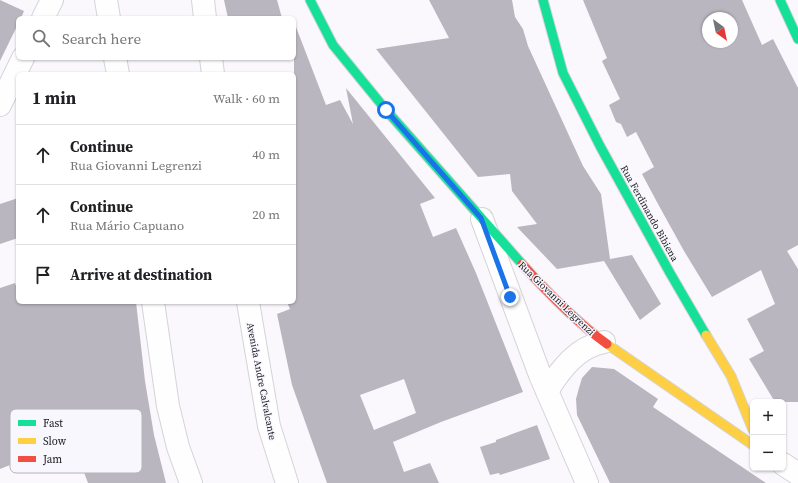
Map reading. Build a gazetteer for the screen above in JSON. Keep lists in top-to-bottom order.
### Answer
{
  "streets": {
    "street": ["Rua Ferdinando Bibiena", "Rua Giovanni Legrenzi", "Avenida Andre Calvalcante"]
  },
  "legend": ["Fast", "Slow", "Jam"],
  "north": "bottom right",
  "page": {
    "search": "Search here",
    "heading": ["1 min", "Walk · 60 m"],
    "list": [
      ["Continue", "Rua Giovanni Legrenzi", "40 m"],
      ["Continue", "Rua Mário Capuano", "20 m"],
      "Arrive at destination"
    ],
    "map_buttons": ["+", "−"]
  }
}
